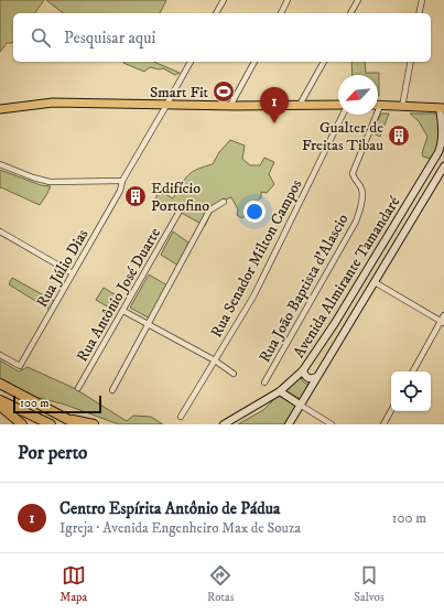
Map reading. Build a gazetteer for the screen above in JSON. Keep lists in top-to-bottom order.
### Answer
{
  "streets": {
    "main road": ["Avenida Almirante Tamandaré"],
    "street": [
      "Rua Senador Milton Campos",
      "Rua Júlio Dias",
      "Rua João Baptista d'Alascio",
      "Rua Antônio José Duarte"
    ]
  },
  "places": {
    "sports": ["Smart Fit"],
    "building": ["Gualter de Freitas Tibau", "Edifício Portofino"]
  },
  "scale_bar": "100 m",
  "north": "bottom left",
  "page": {
    "search": "Pesquisar aqui",
    "pins": "1",
    "scale": "100 m",
    "heading": "Por perto",
    "list": [
      {
        "mark": "1",
        "name": "Centro Espírita Antônio de Pádua",
        "note": "Igreja · Avenida Engenheiro Max de Souza",
        "value": "100 m"
      }
    ],
    "nav": ["Mapa", "Rotas", "Salvos"]
  }
}
